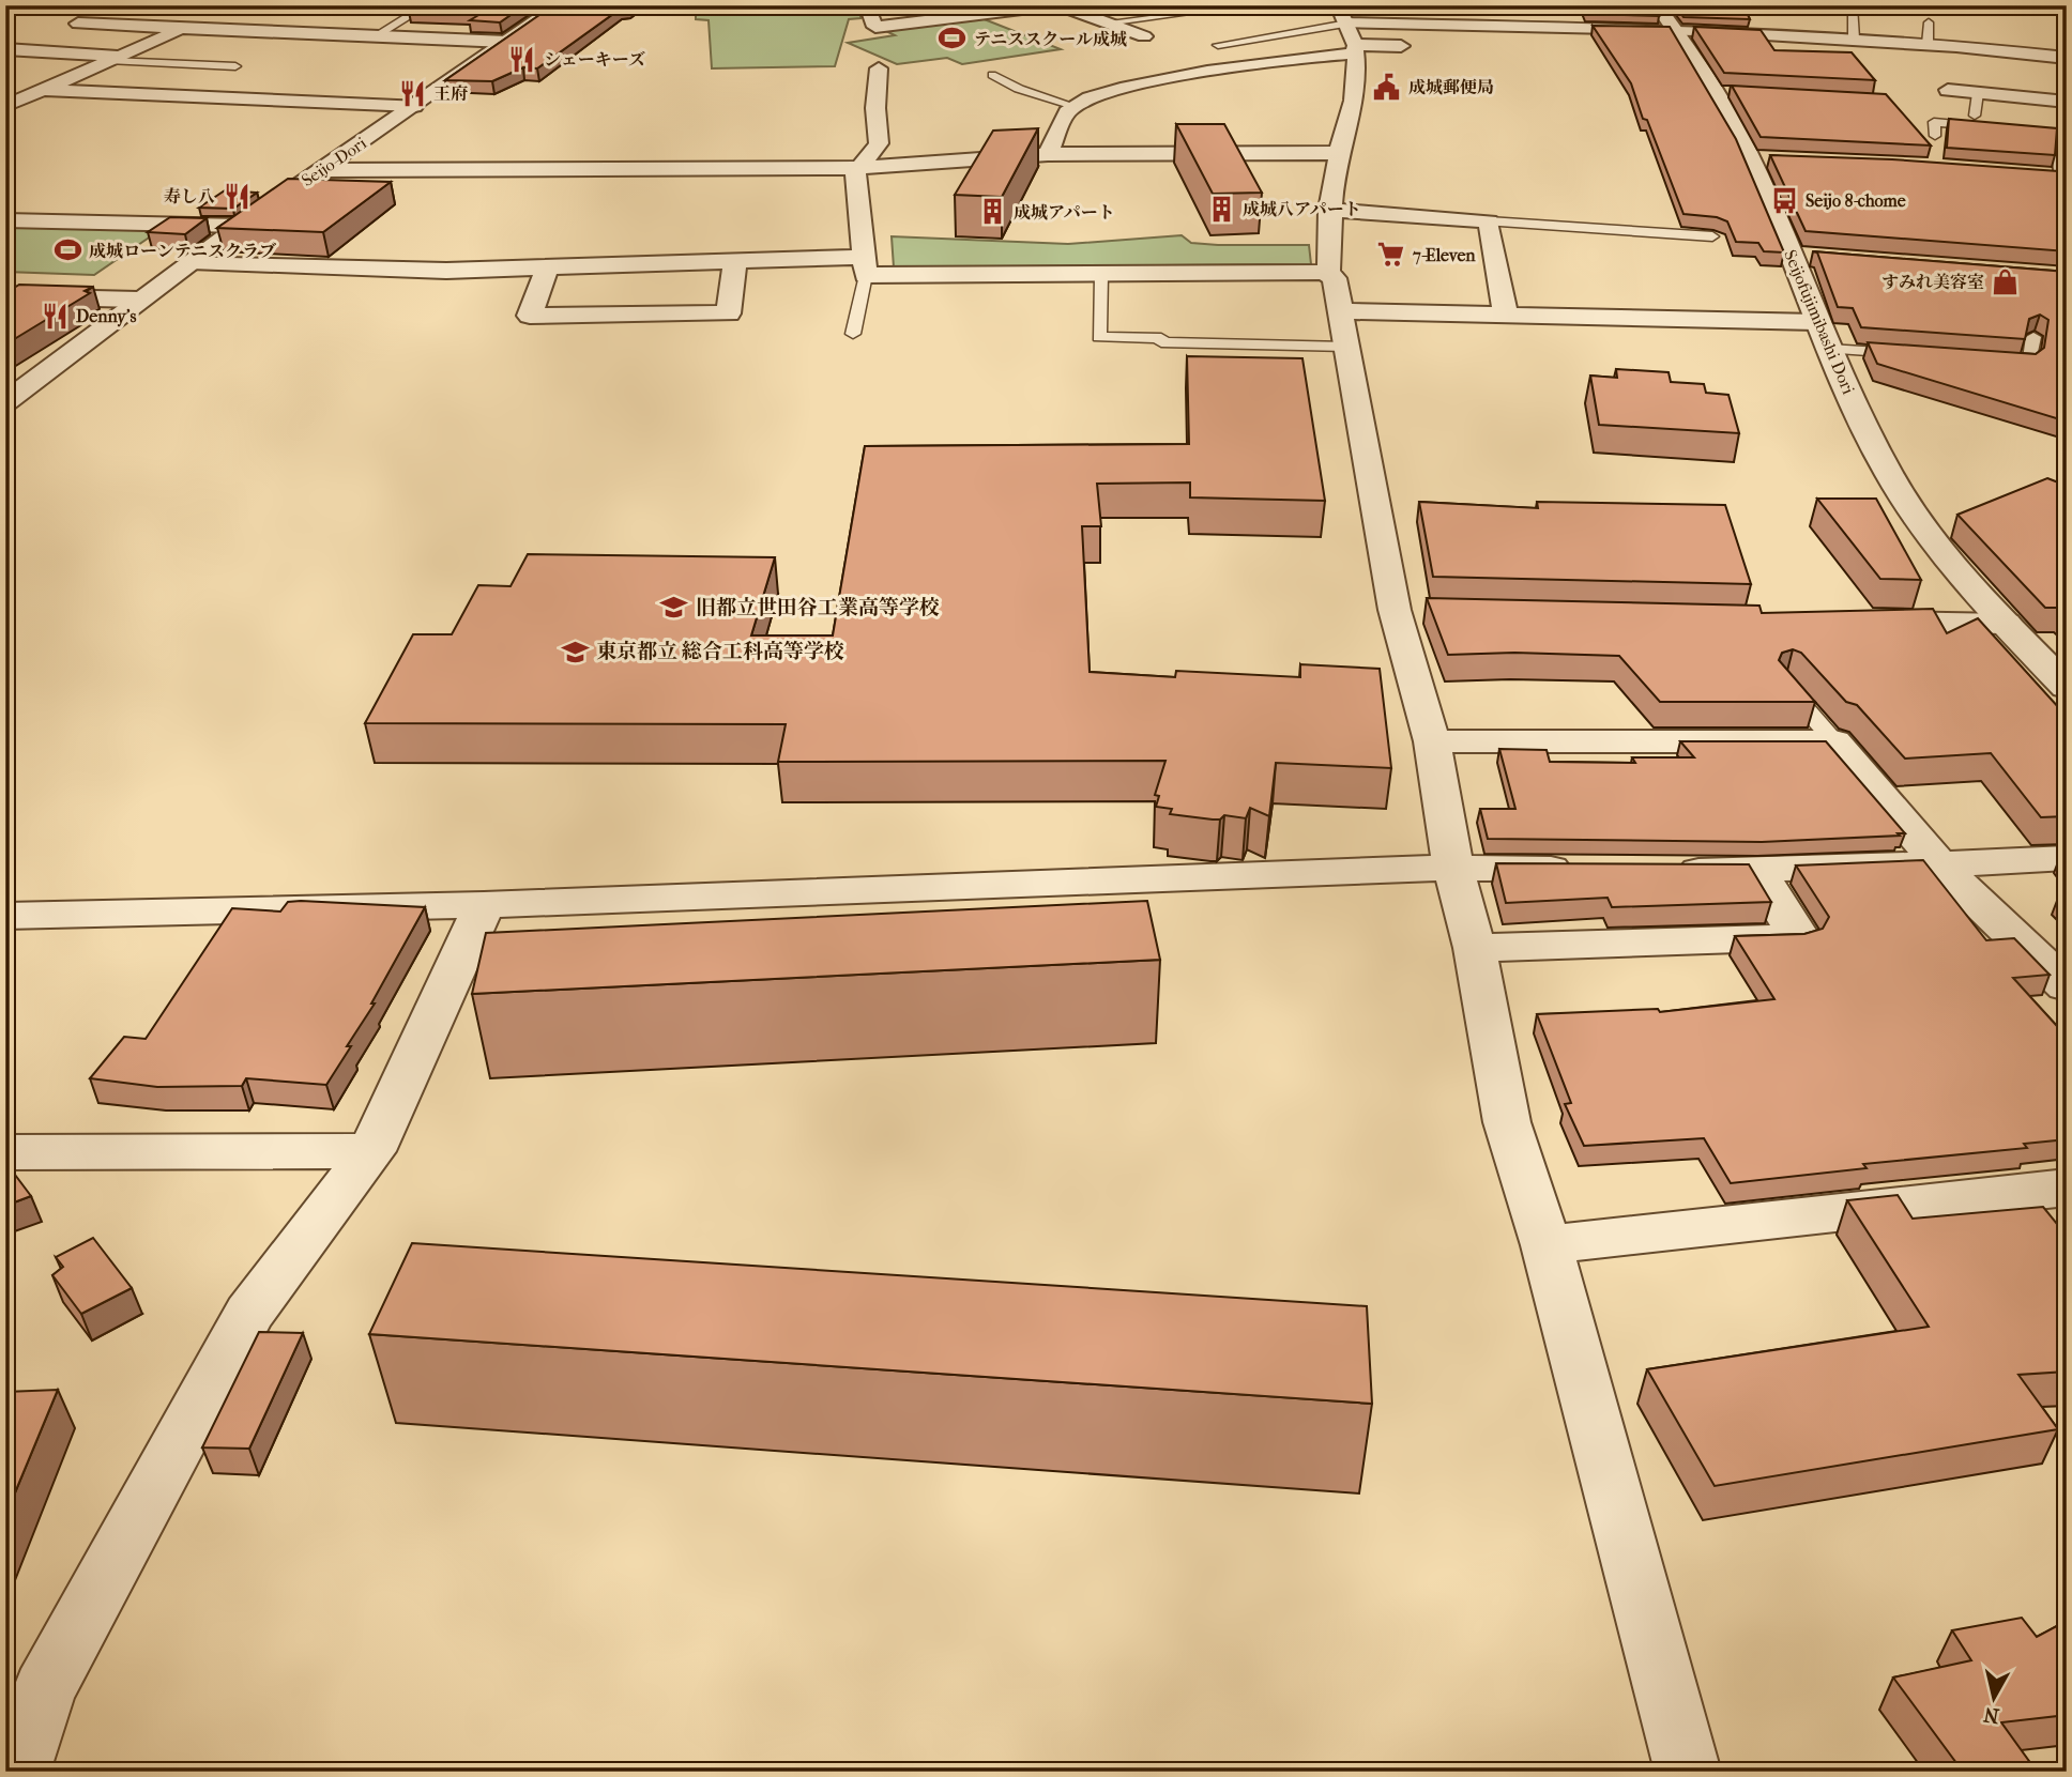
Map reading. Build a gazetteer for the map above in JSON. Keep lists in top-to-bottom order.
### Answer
{
  "streets": {
    "street": ["Seijo-Dori", "Seijofujimibashi Dori"]
  },
  "places": {
    "sports": ["テニススクール成城", "成城ローンテニスクラブ"],
    "restaurant": [
      "シェーキーズ",
      "王府",
      "寿し八",
      "Denny's"
    ],
    "public building": ["成城郵便局"],
    "bus stop": ["Seijo 8-chome"],
    "building": ["成城八アパート", "成城アパート"],
    "supermarket": ["7-Eleven"],
    "shop": ["すみれ美容室"],
    "school or university": ["旧都立世田谷工業高等学校", "東京都立 総合工科高等学校"]
  },
  "north": "bottom"
}
